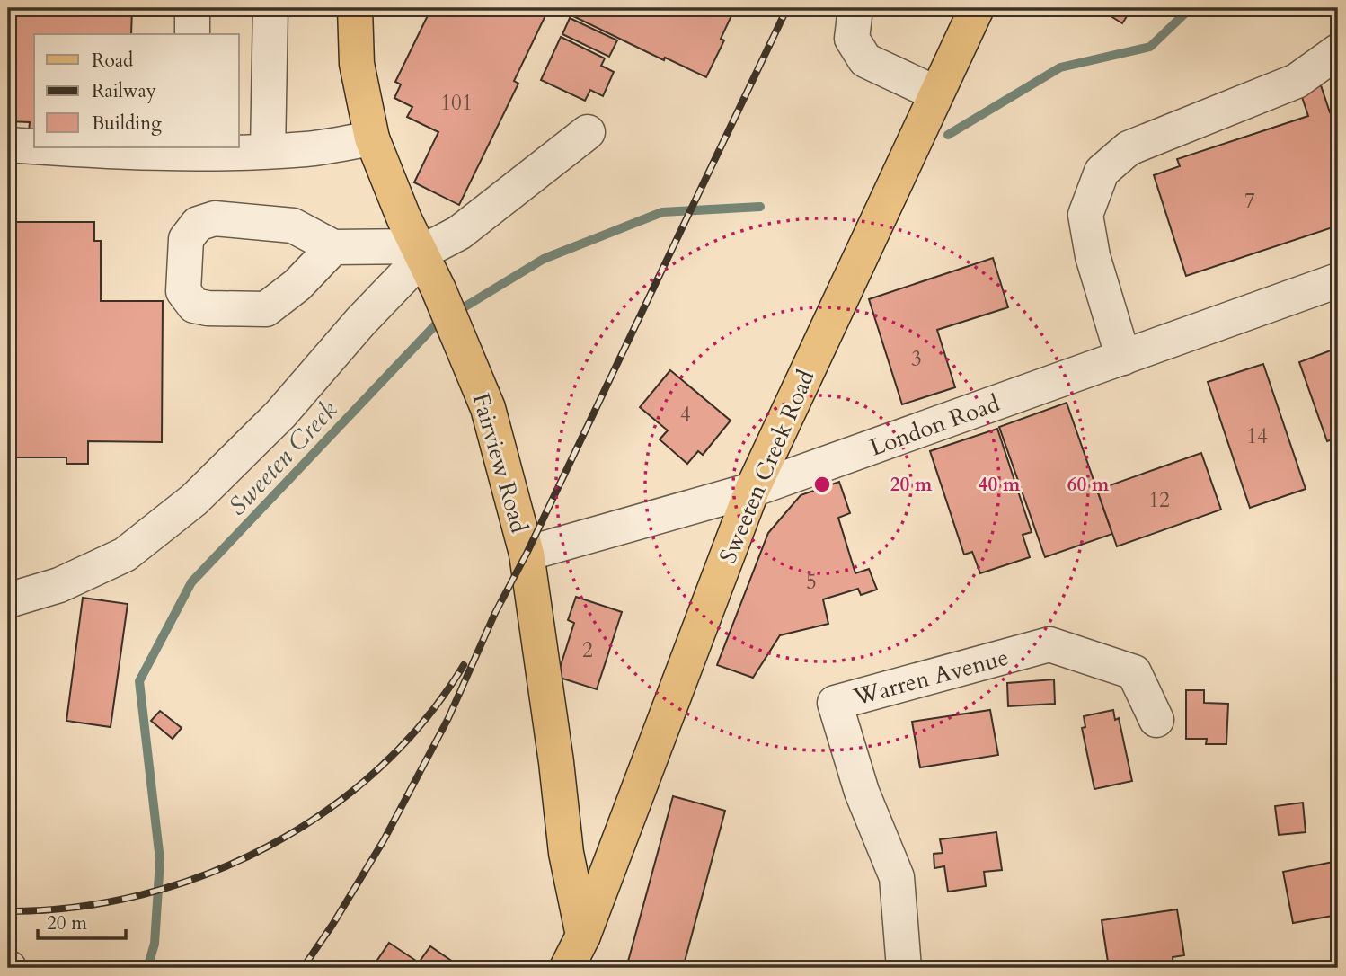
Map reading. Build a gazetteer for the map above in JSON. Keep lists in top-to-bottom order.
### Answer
{
  "streets": {
    "main road": ["Fairview Road", "Sweeten Creek Road"],
    "street": ["London Road", "Warren Avenue"]
  },
  "crossings": [
    ["London Road", "Fairview Road"],
    ["London Road", "Sweeten Creek Road"],
    ["Fairview Road", "Sweeten Creek Road"]
  ],
  "water": ["Sweeten Creek"],
  "house_numbers": [
    "101",
    "7",
    "3",
    "4",
    "14",
    "12",
    "5",
    "2"
  ],
  "legend": ["Road", "Railway", "Building"],
  "scale_bar": "20 m",
  "rings": ["20 m", "40 m", "60 m"]
}
